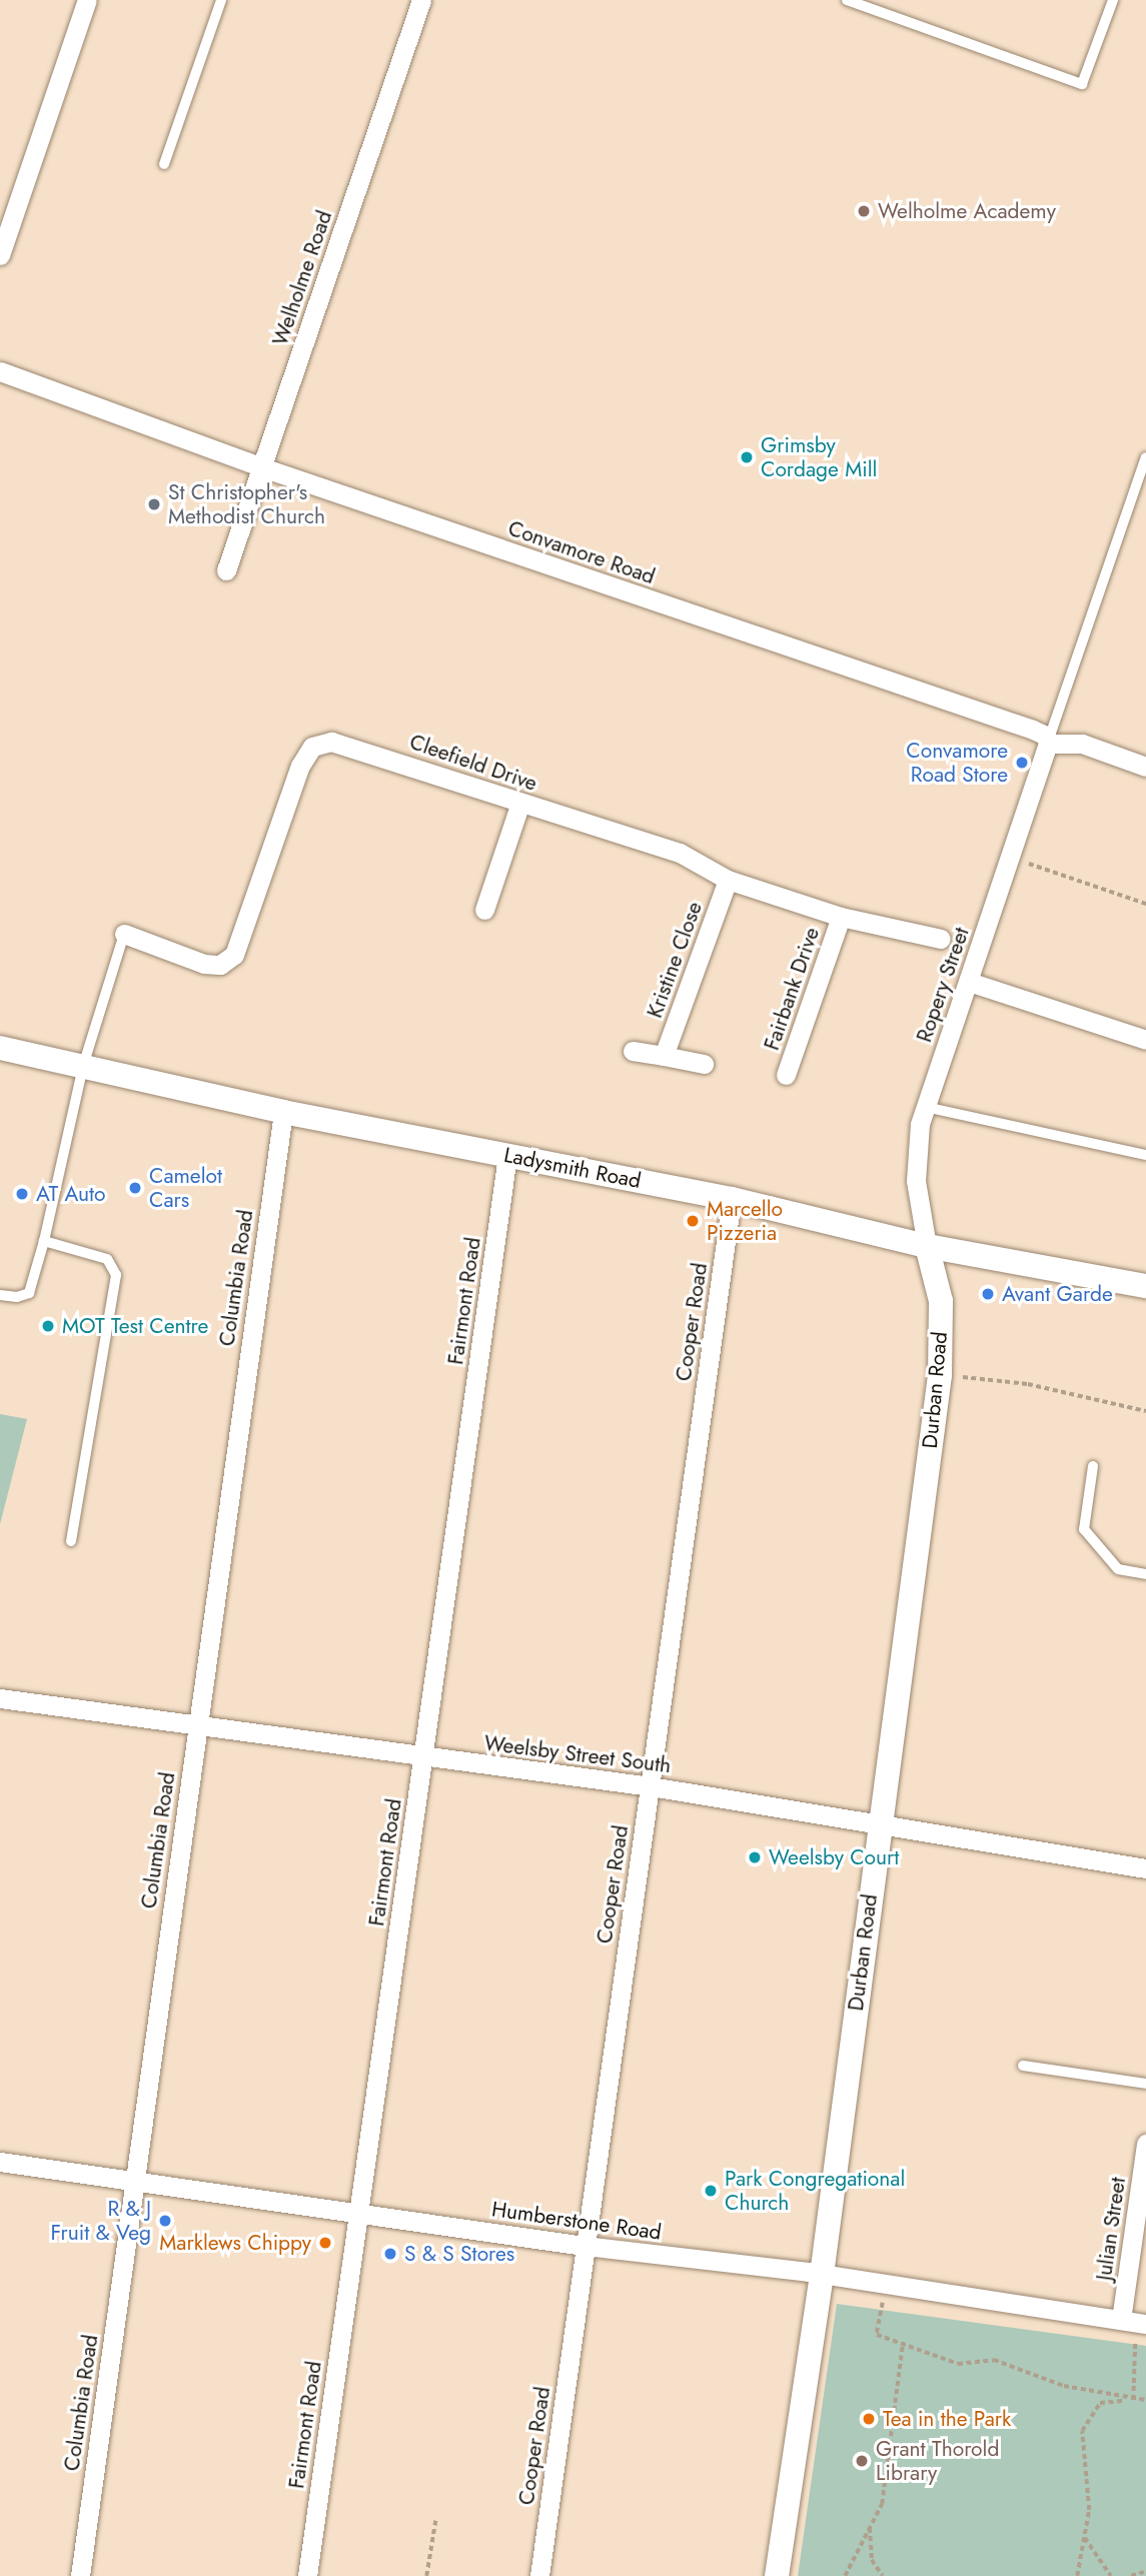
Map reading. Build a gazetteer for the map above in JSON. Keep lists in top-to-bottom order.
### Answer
{
  "streets": {
    "street": [
      "Welholme Road",
      "Convamore Road",
      "Cleefield Drive",
      "Kristine Close",
      "Ropery Street",
      "Fairbank Drive",
      "Ladysmith Road",
      "Columbia Road",
      "Fairmont Road",
      "Cooper Road",
      "Durban Road",
      "Weelsby Street South",
      "Humberstone Road",
      "Julian Street"
    ]
  },
  "crossings": [
    ["Welholme Road", "Convamore Road"],
    ["Convamore Road", "Ropery Street"],
    ["Cleefield Drive", "Kristine Close"],
    ["Cleefield Drive", "Fairbank Drive"],
    ["Ropery Street", "Ladysmith Road"],
    ["Ropery Street", "Durban Road"],
    ["Ladysmith Road", "Columbia Road"],
    ["Ladysmith Road", "Fairmont Road"],
    ["Ladysmith Road", "Cooper Road"],
    ["Ladysmith Road", "Durban Road"],
    ["Columbia Road", "Weelsby Street South"],
    ["Columbia Road", "Humberstone Road"],
    ["Fairmont Road", "Weelsby Street South"],
    ["Fairmont Road", "Humberstone Road"],
    ["Cooper Road", "Weelsby Street South"],
    ["Cooper Road", "Humberstone Road"],
    ["Durban Road", "Weelsby Street South"],
    ["Durban Road", "Humberstone Road"],
    ["Humberstone Road", "Julian Street"]
  ],
  "places": [
    "Welholme Academy",
    "Grimsby Cordage Mill",
    "St Christopher's Methodist Church",
    "Convamore Road Store",
    "Camelot Cars",
    "AT Auto",
    "Marcello Pizzeria",
    "Avant Garde",
    "MOT Test Centre",
    "Weelsby Court",
    "Park Congregational Church",
    "R & J Fruit & Veg",
    "Marklews Chippy",
    "S & S Stores",
    "Tea in the Park",
    "Grant Thorold Library"
  ]
}
